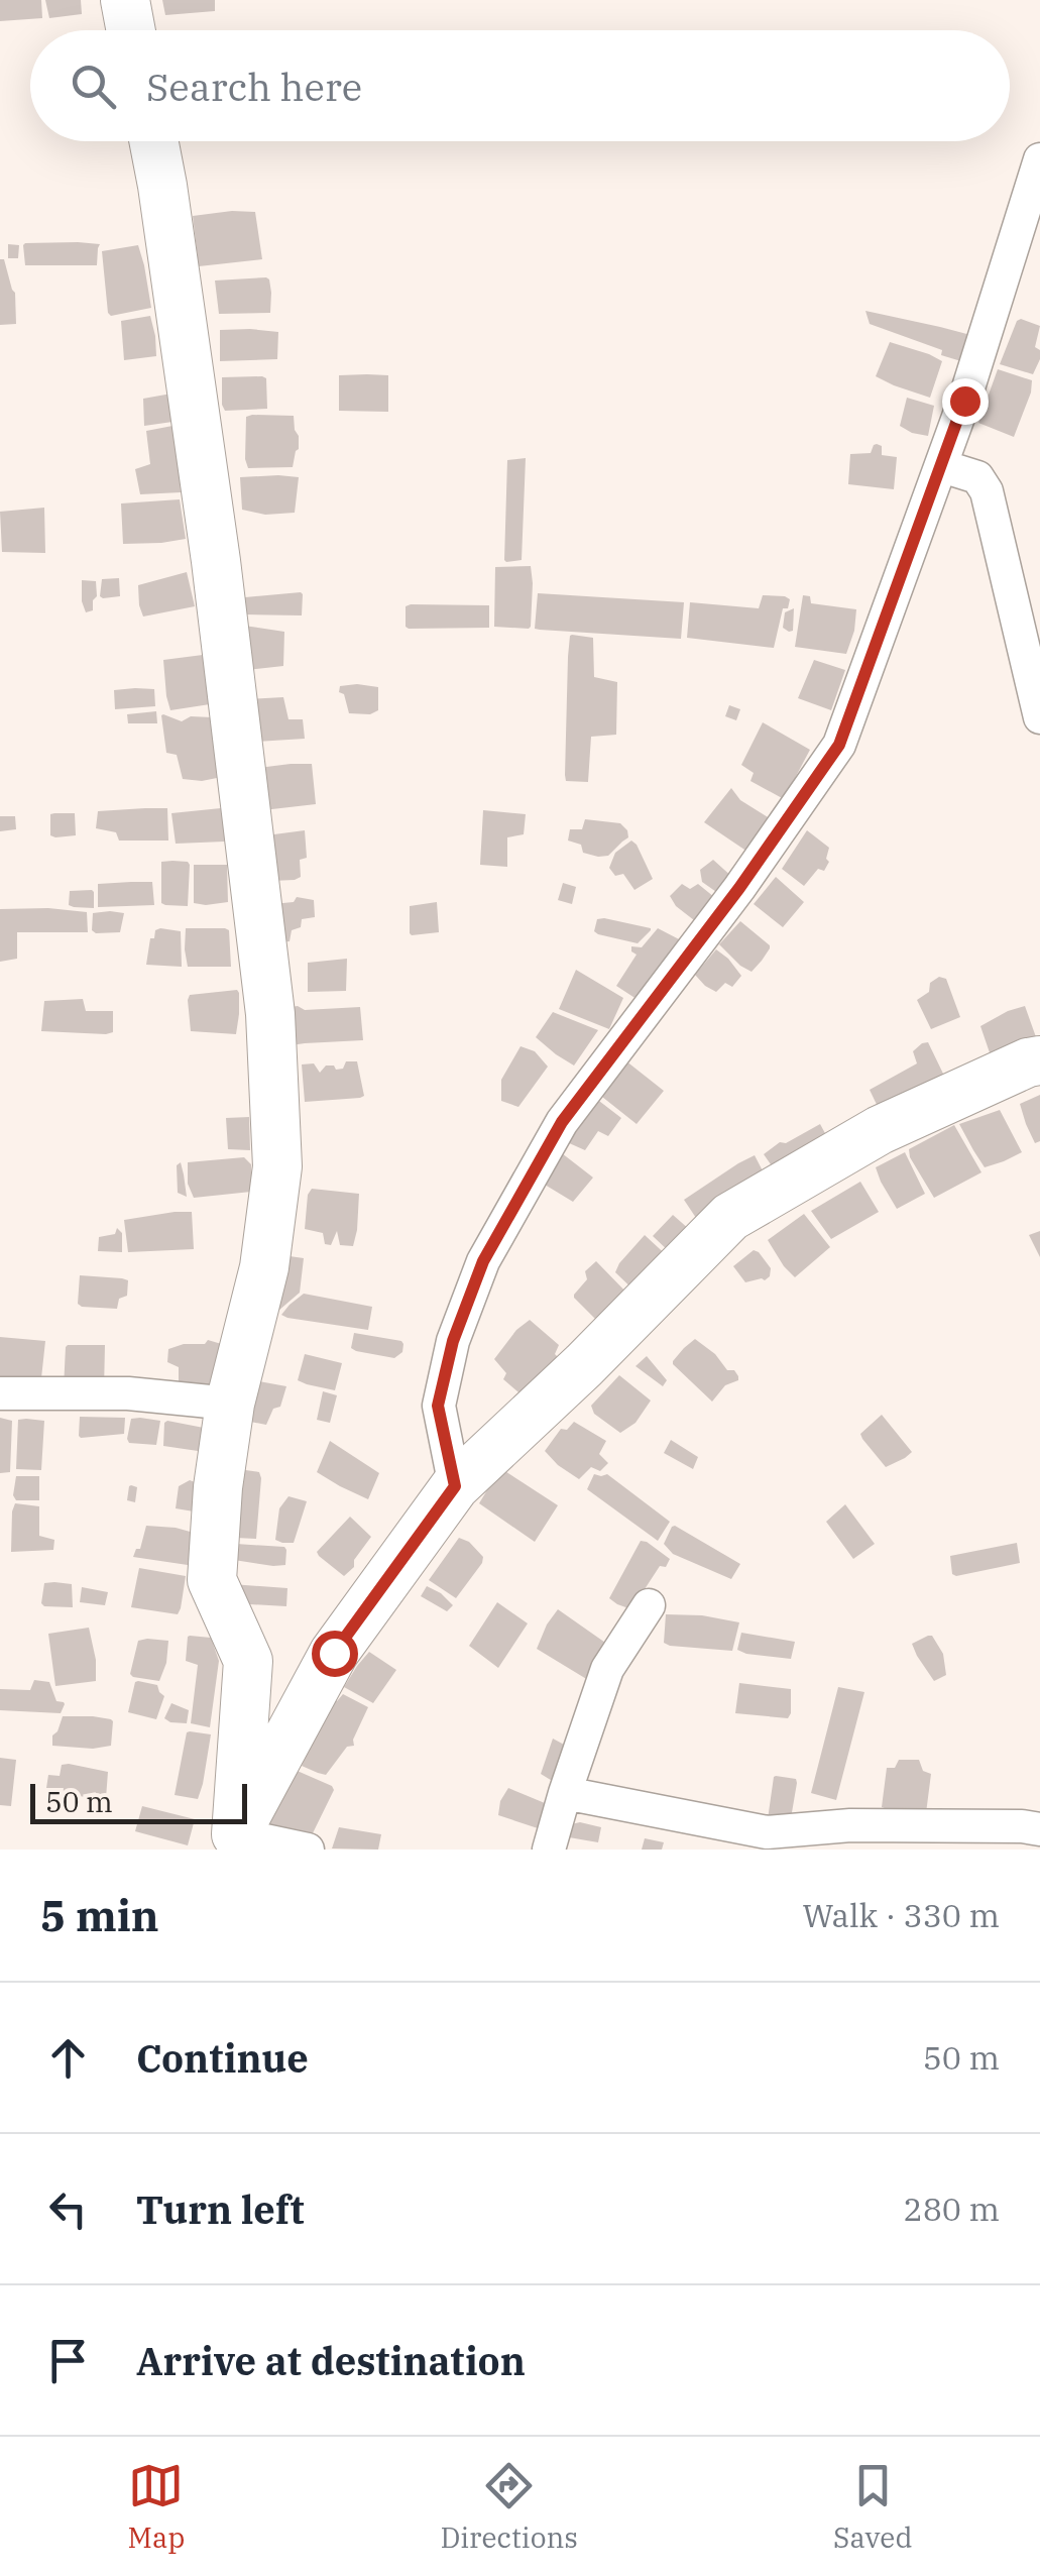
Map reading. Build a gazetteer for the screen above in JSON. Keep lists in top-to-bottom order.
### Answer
{
  "scale_bar": "50 m",
  "page": {
    "search": "Search here",
    "scale": "50 m",
    "heading": ["5 min", "Walk · 330 m"],
    "list": [
      ["Continue", "50 m"],
      ["Turn left", "280 m"],
      "Arrive at destination"
    ],
    "nav": ["Map", "Directions", "Saved"]
  }
}
